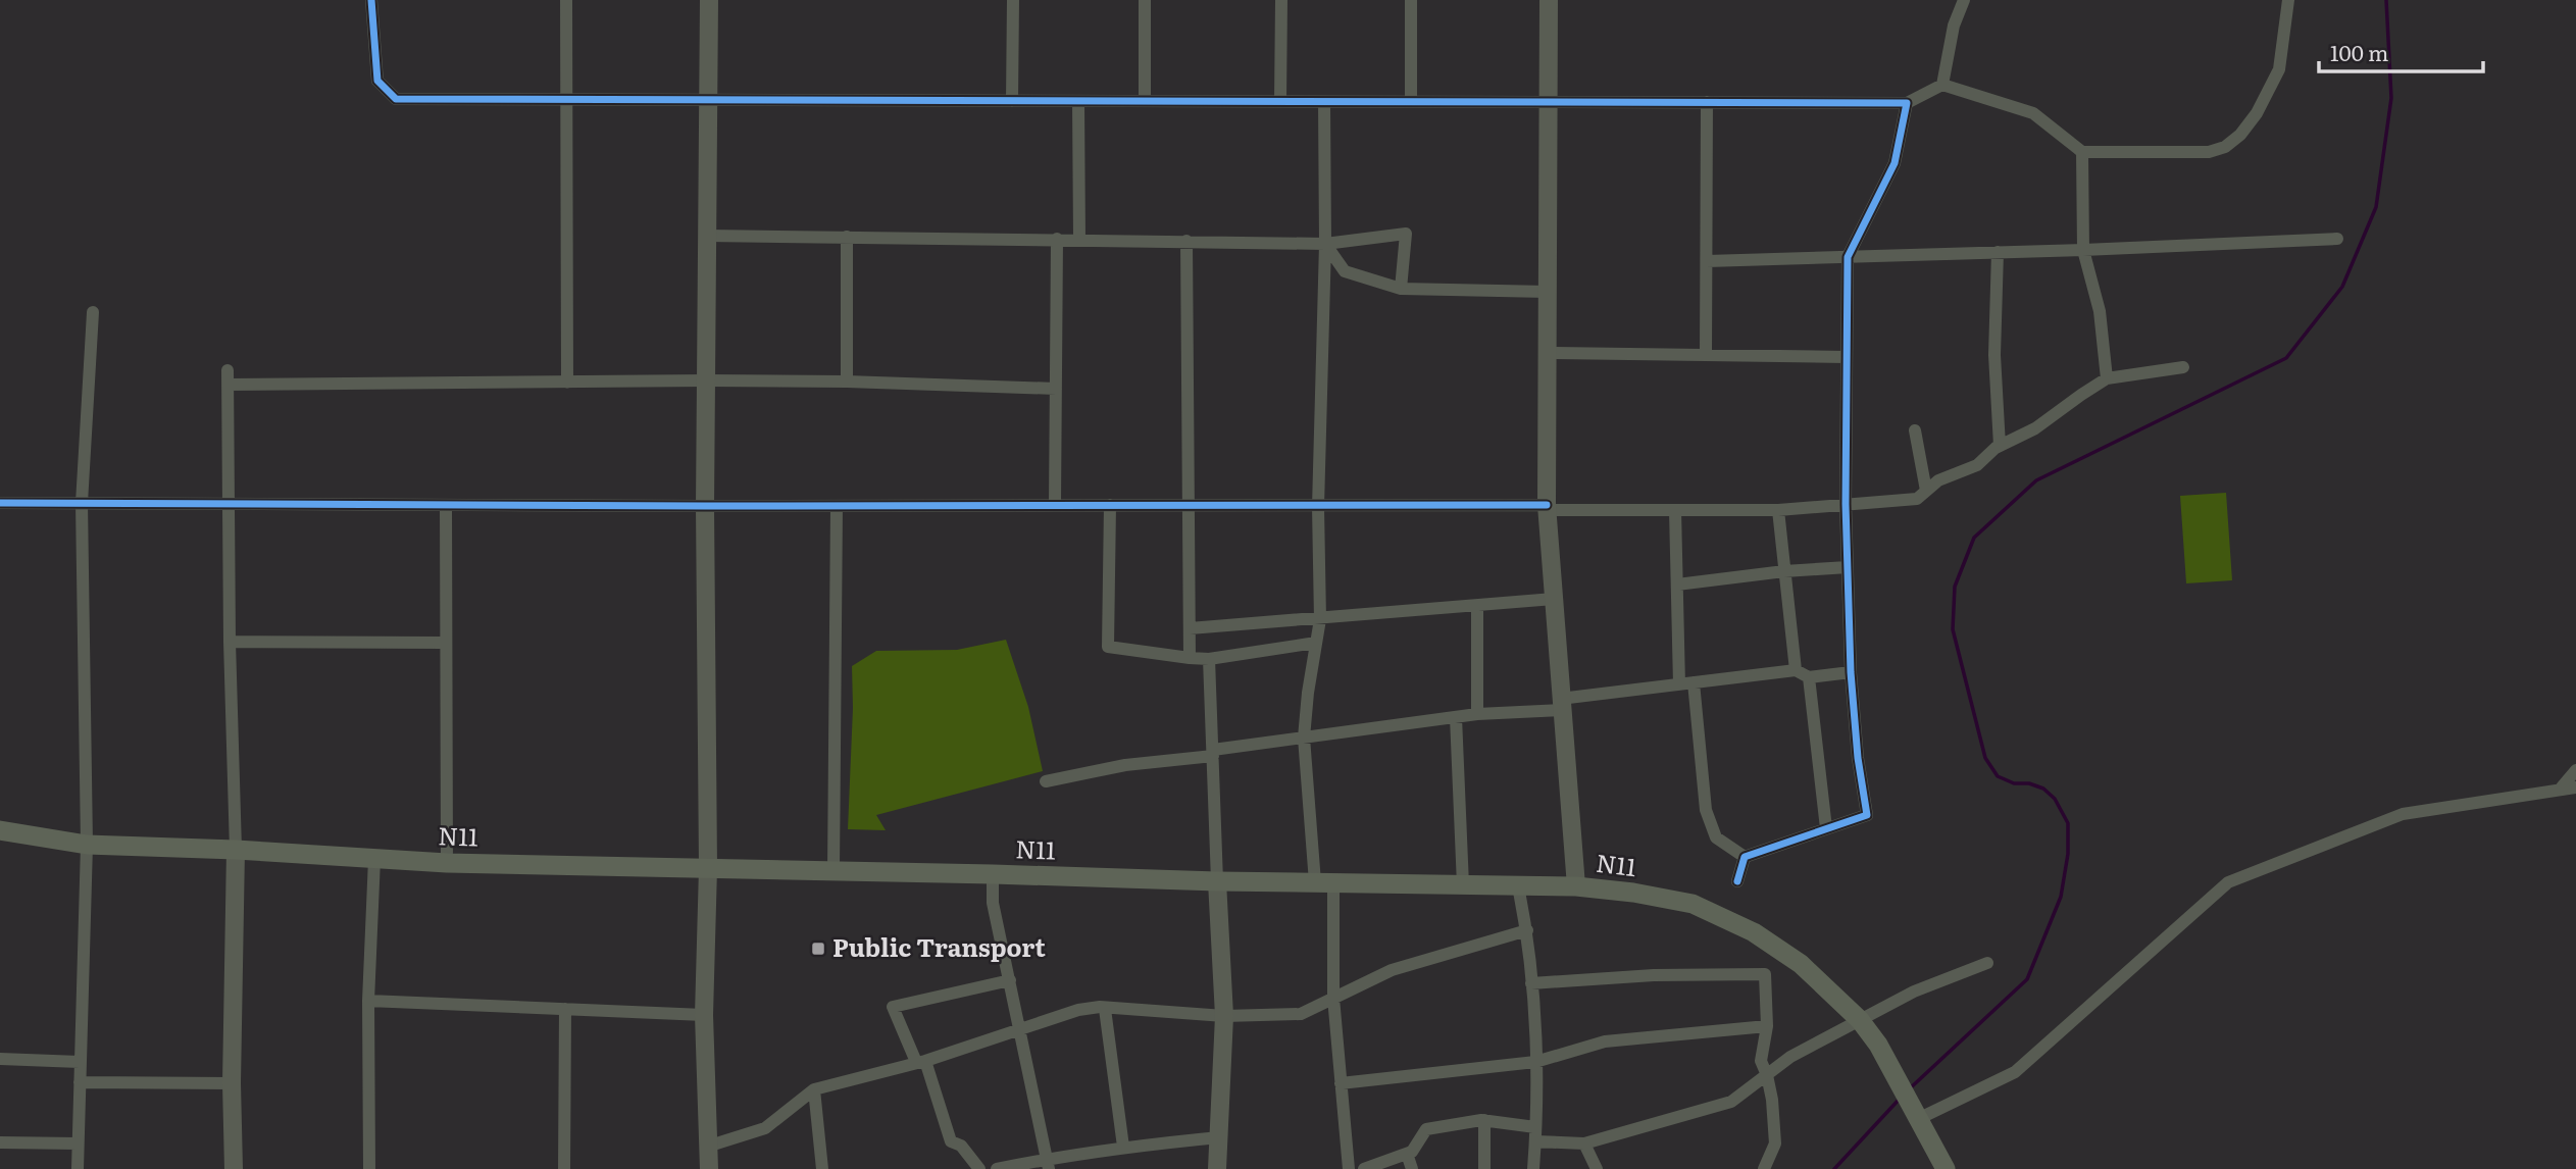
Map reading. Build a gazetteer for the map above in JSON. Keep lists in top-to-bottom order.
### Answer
{
  "streets": {
    "main road": ["N11"]
  },
  "places": {
    "transit": ["Public Transport"]
  },
  "scale_bar": "100 m"
}
